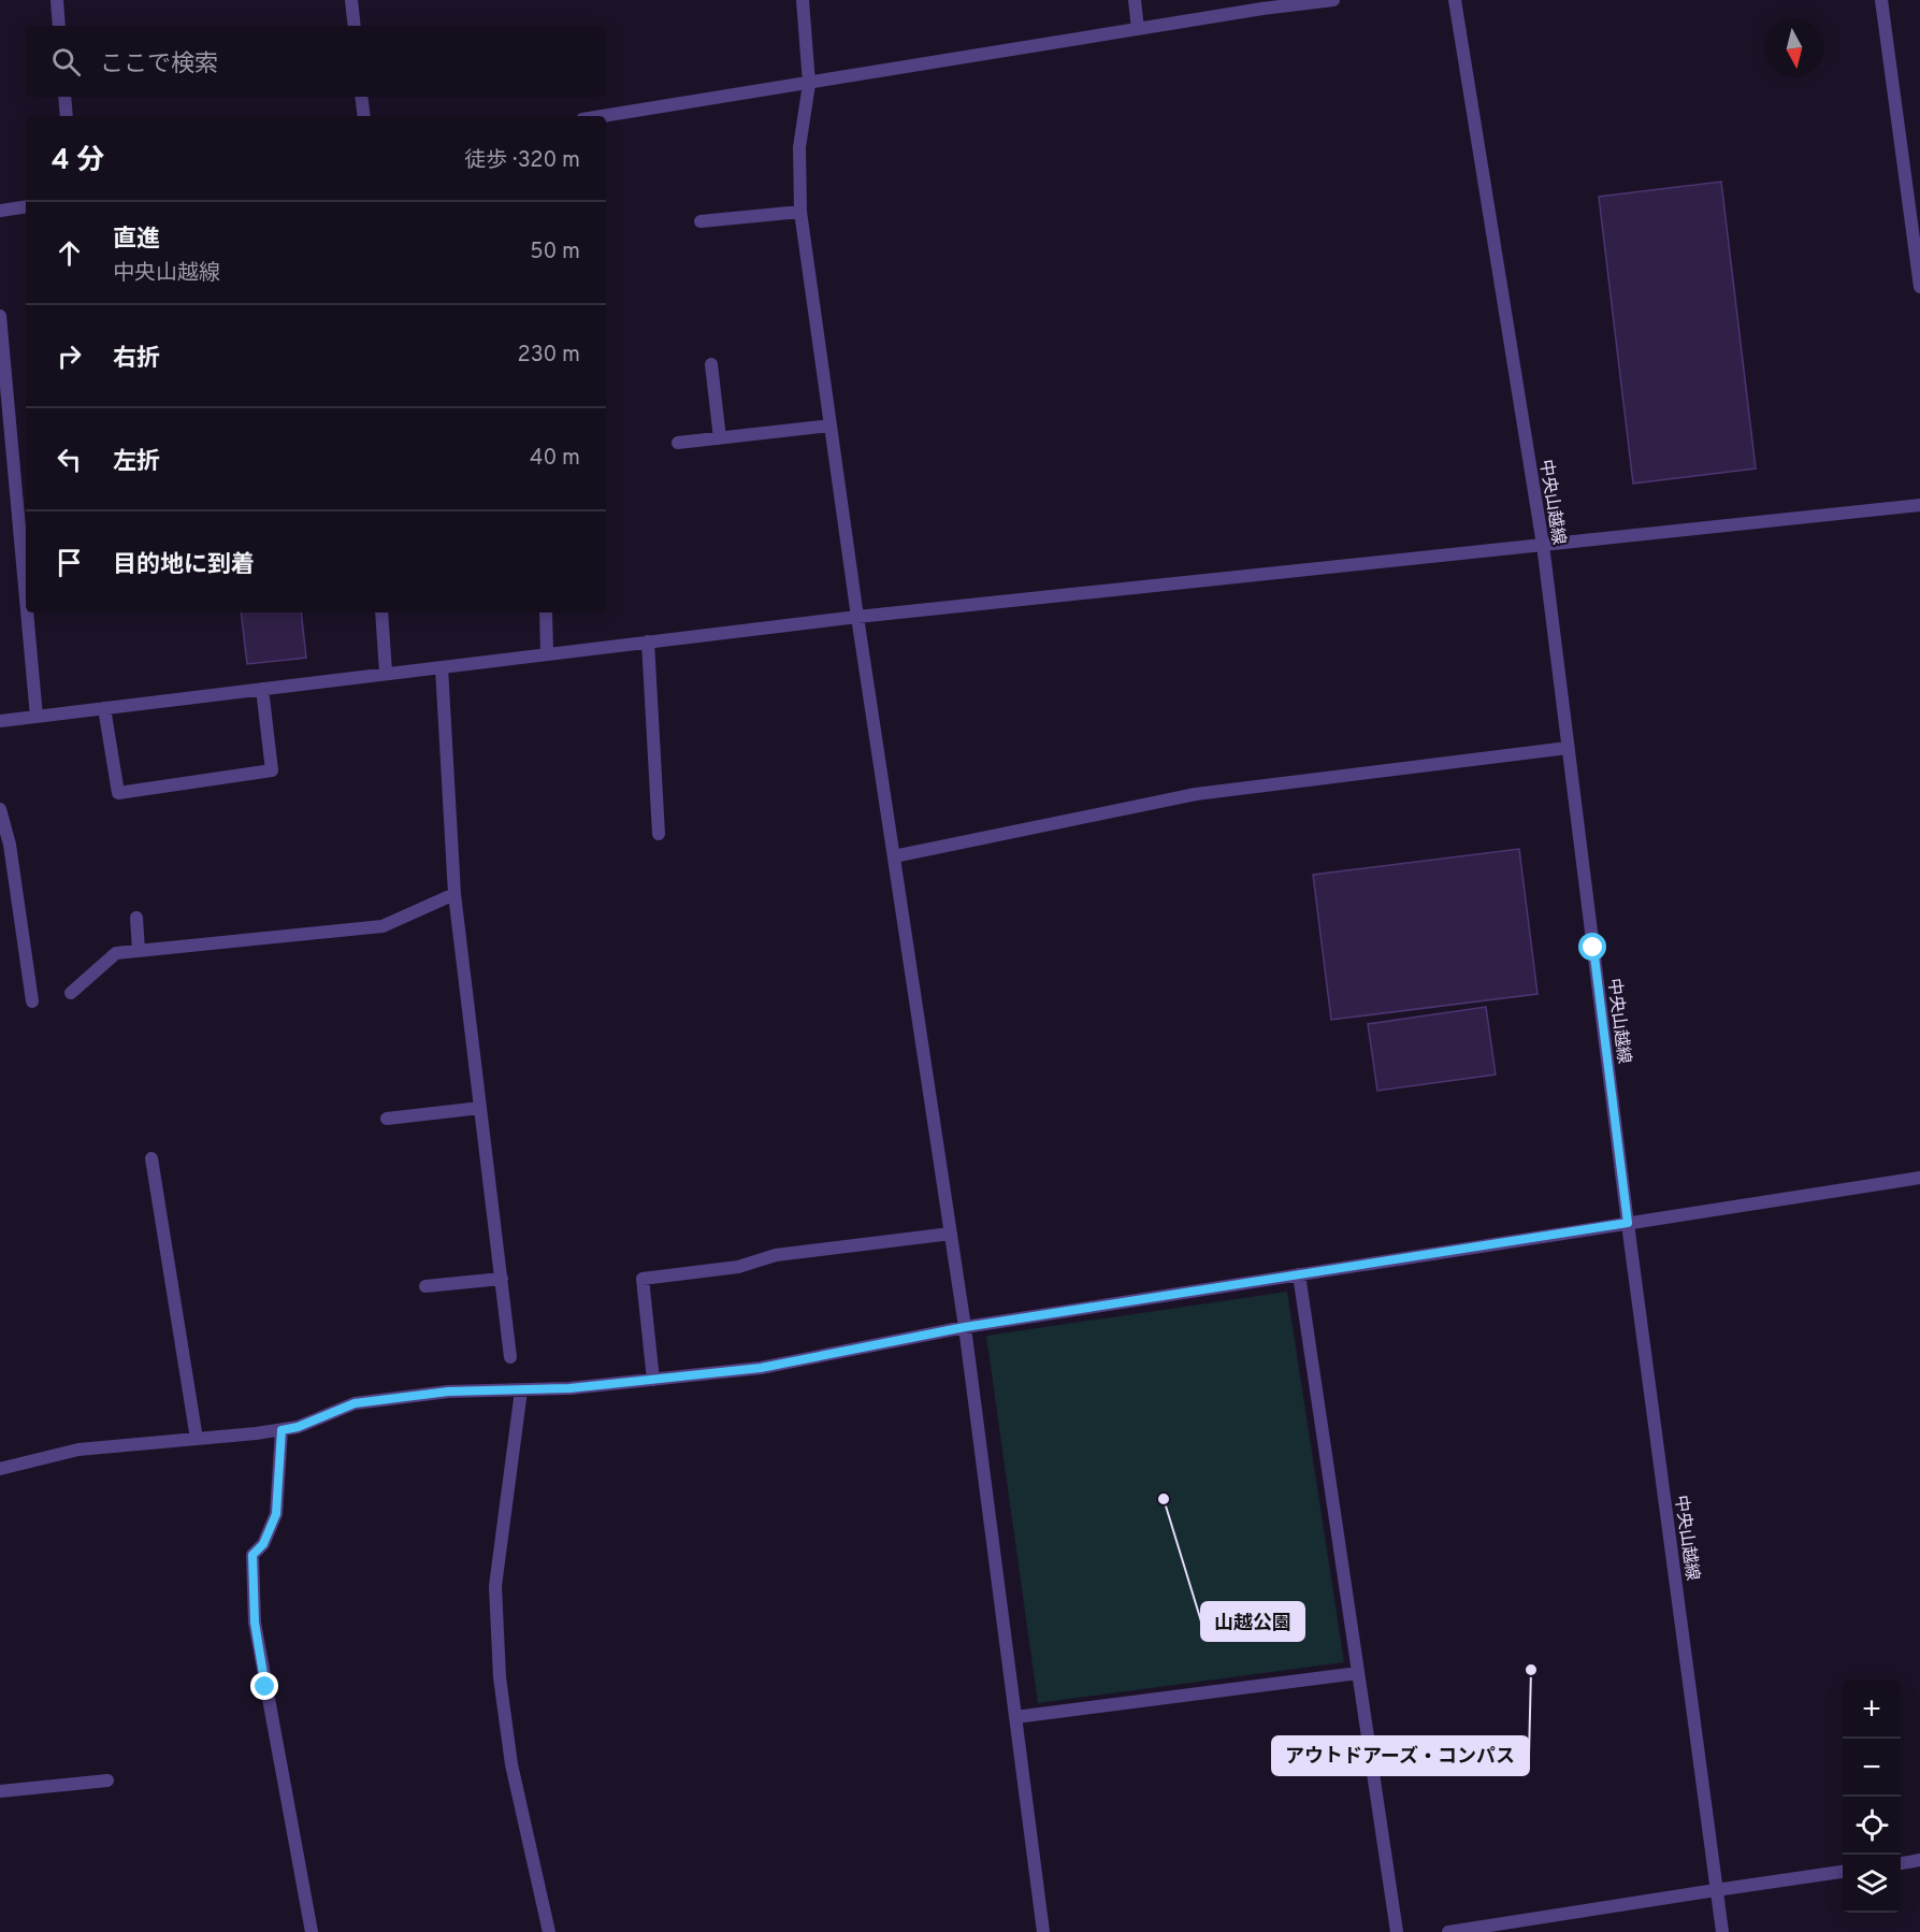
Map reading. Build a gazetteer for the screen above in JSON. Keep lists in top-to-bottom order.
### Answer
{
  "streets": {
    "street": ["中央山越線"]
  },
  "places": ["山越公園", "アウトドアーズ・コンパス"],
  "north": "bottom",
  "page": {
    "search": "ここで検索",
    "heading": ["4 分", "徒歩 · 320 m"],
    "list": [
      ["直進", "中央山越線", "50 m"],
      ["右折", "230 m"],
      ["左折", "40 m"],
      "目的地に到着"
    ],
    "map_buttons": ["+", "−"]
  }
}
